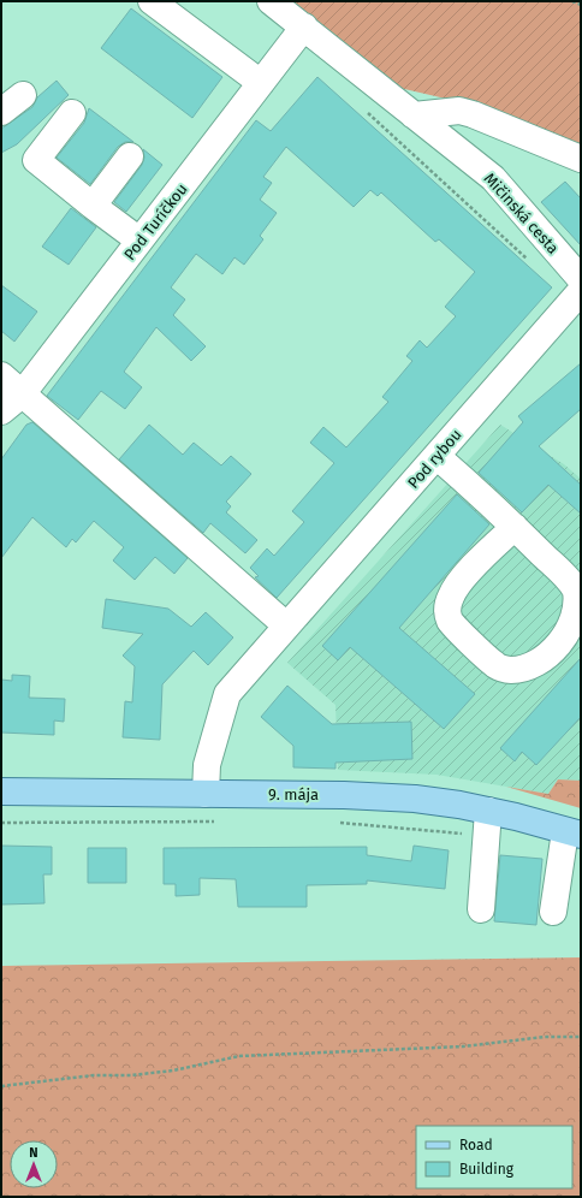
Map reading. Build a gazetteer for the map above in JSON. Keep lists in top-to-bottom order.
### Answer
{
  "streets": {
    "main road": ["9. mája"],
    "street": ["Mičinská cesta", "Pod Turíčkou", "Pod rybou"]
  },
  "crossings": [
    ["Mičinská cesta", "Pod Turíčkou"],
    ["Pod rybou", "9. mája"]
  ],
  "legend": ["Road", "Building"],
  "north": "top"
}
